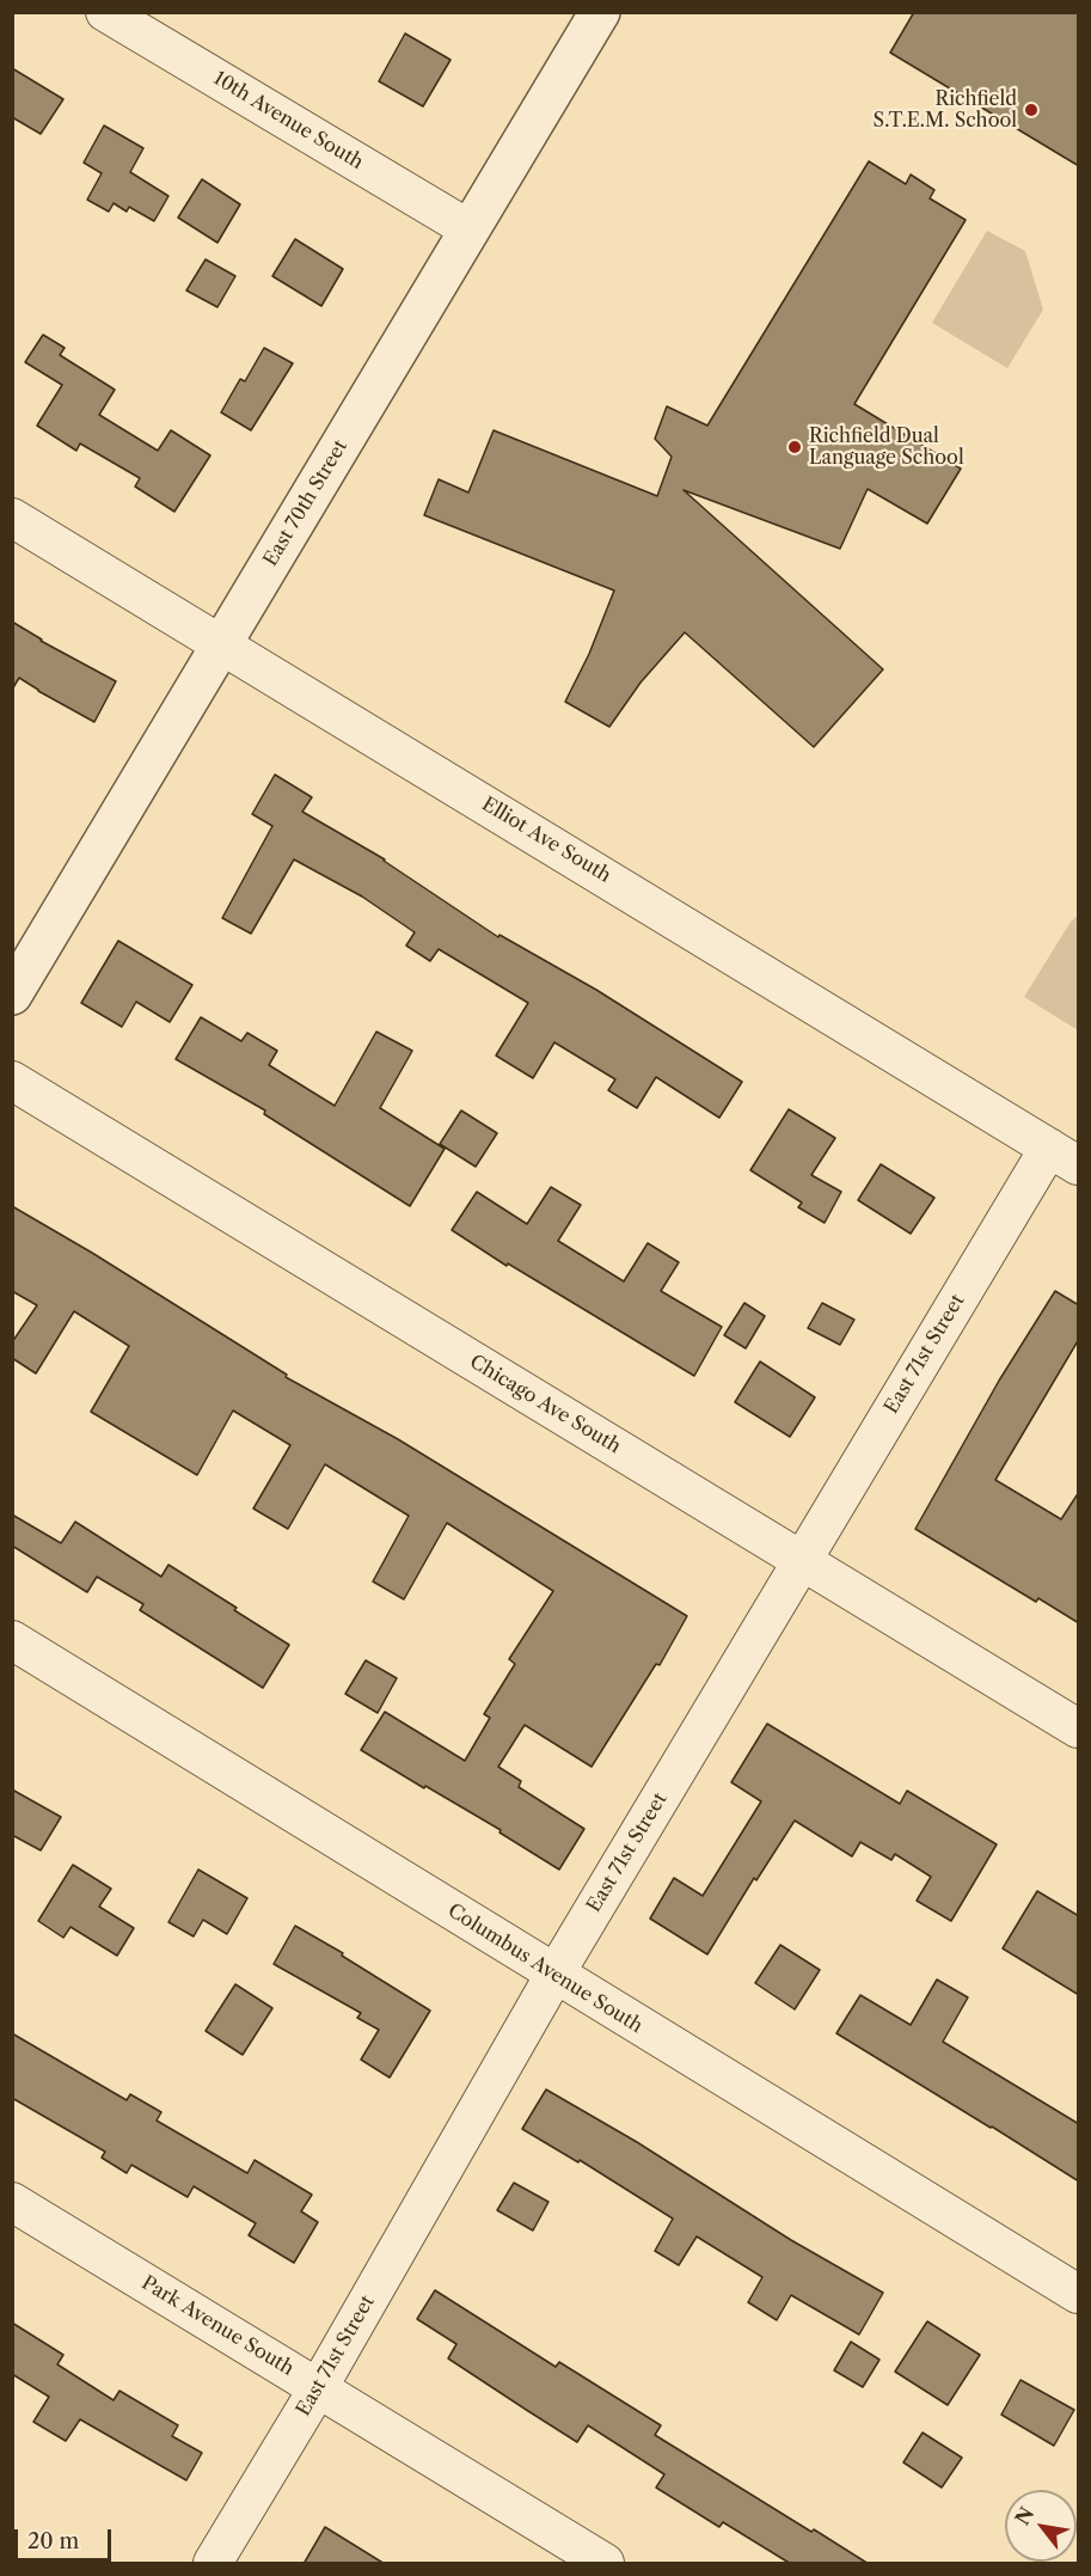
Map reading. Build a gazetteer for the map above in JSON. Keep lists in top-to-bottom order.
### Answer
{
  "streets": {
    "street": [
      "10th Avenue South",
      "East 70th Street",
      "Elliot Ave South",
      "East 71st Street",
      "Chicago Ave South",
      "Columbus Avenue South",
      "Park Avenue South"
    ]
  },
  "crossings": [
    ["10th Avenue South", "East 70th Street"],
    ["East 70th Street", "Elliot Ave South"],
    ["Elliot Ave South", "East 71st Street"],
    ["East 71st Street", "Chicago Ave South"],
    ["East 71st Street", "Columbus Avenue South"],
    ["East 71st Street", "Park Avenue South"]
  ],
  "places": ["Richfield S.T.E.M. School", "Richfield Dual Language School"],
  "scale_bar": "20 m",
  "north": "top left"
}
